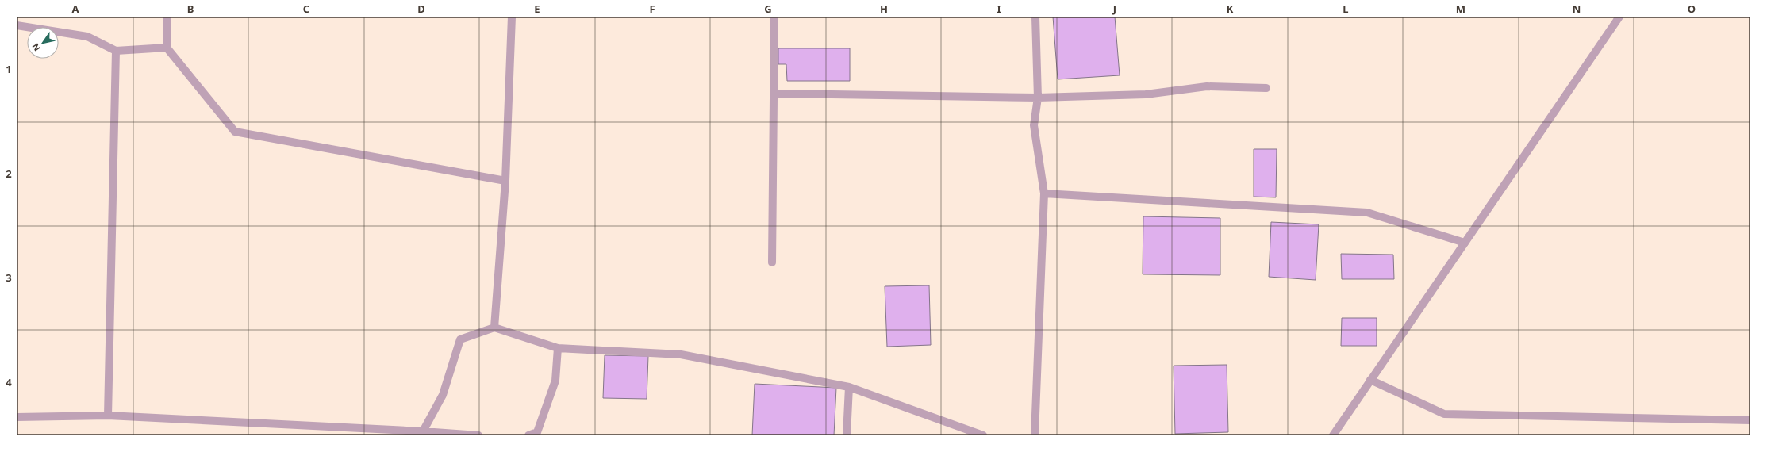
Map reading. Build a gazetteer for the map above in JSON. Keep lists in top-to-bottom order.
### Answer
{
  "north": "bottom left",
  "grid": {
    "columns": [
      "A",
      "B",
      "C",
      "D",
      "E",
      "F",
      "G",
      "H",
      "I",
      "J",
      "K",
      "L",
      "M",
      "N",
      "O"
    ],
    "rows": [
      "1",
      "2",
      "3",
      "4"
    ]
  }
}
